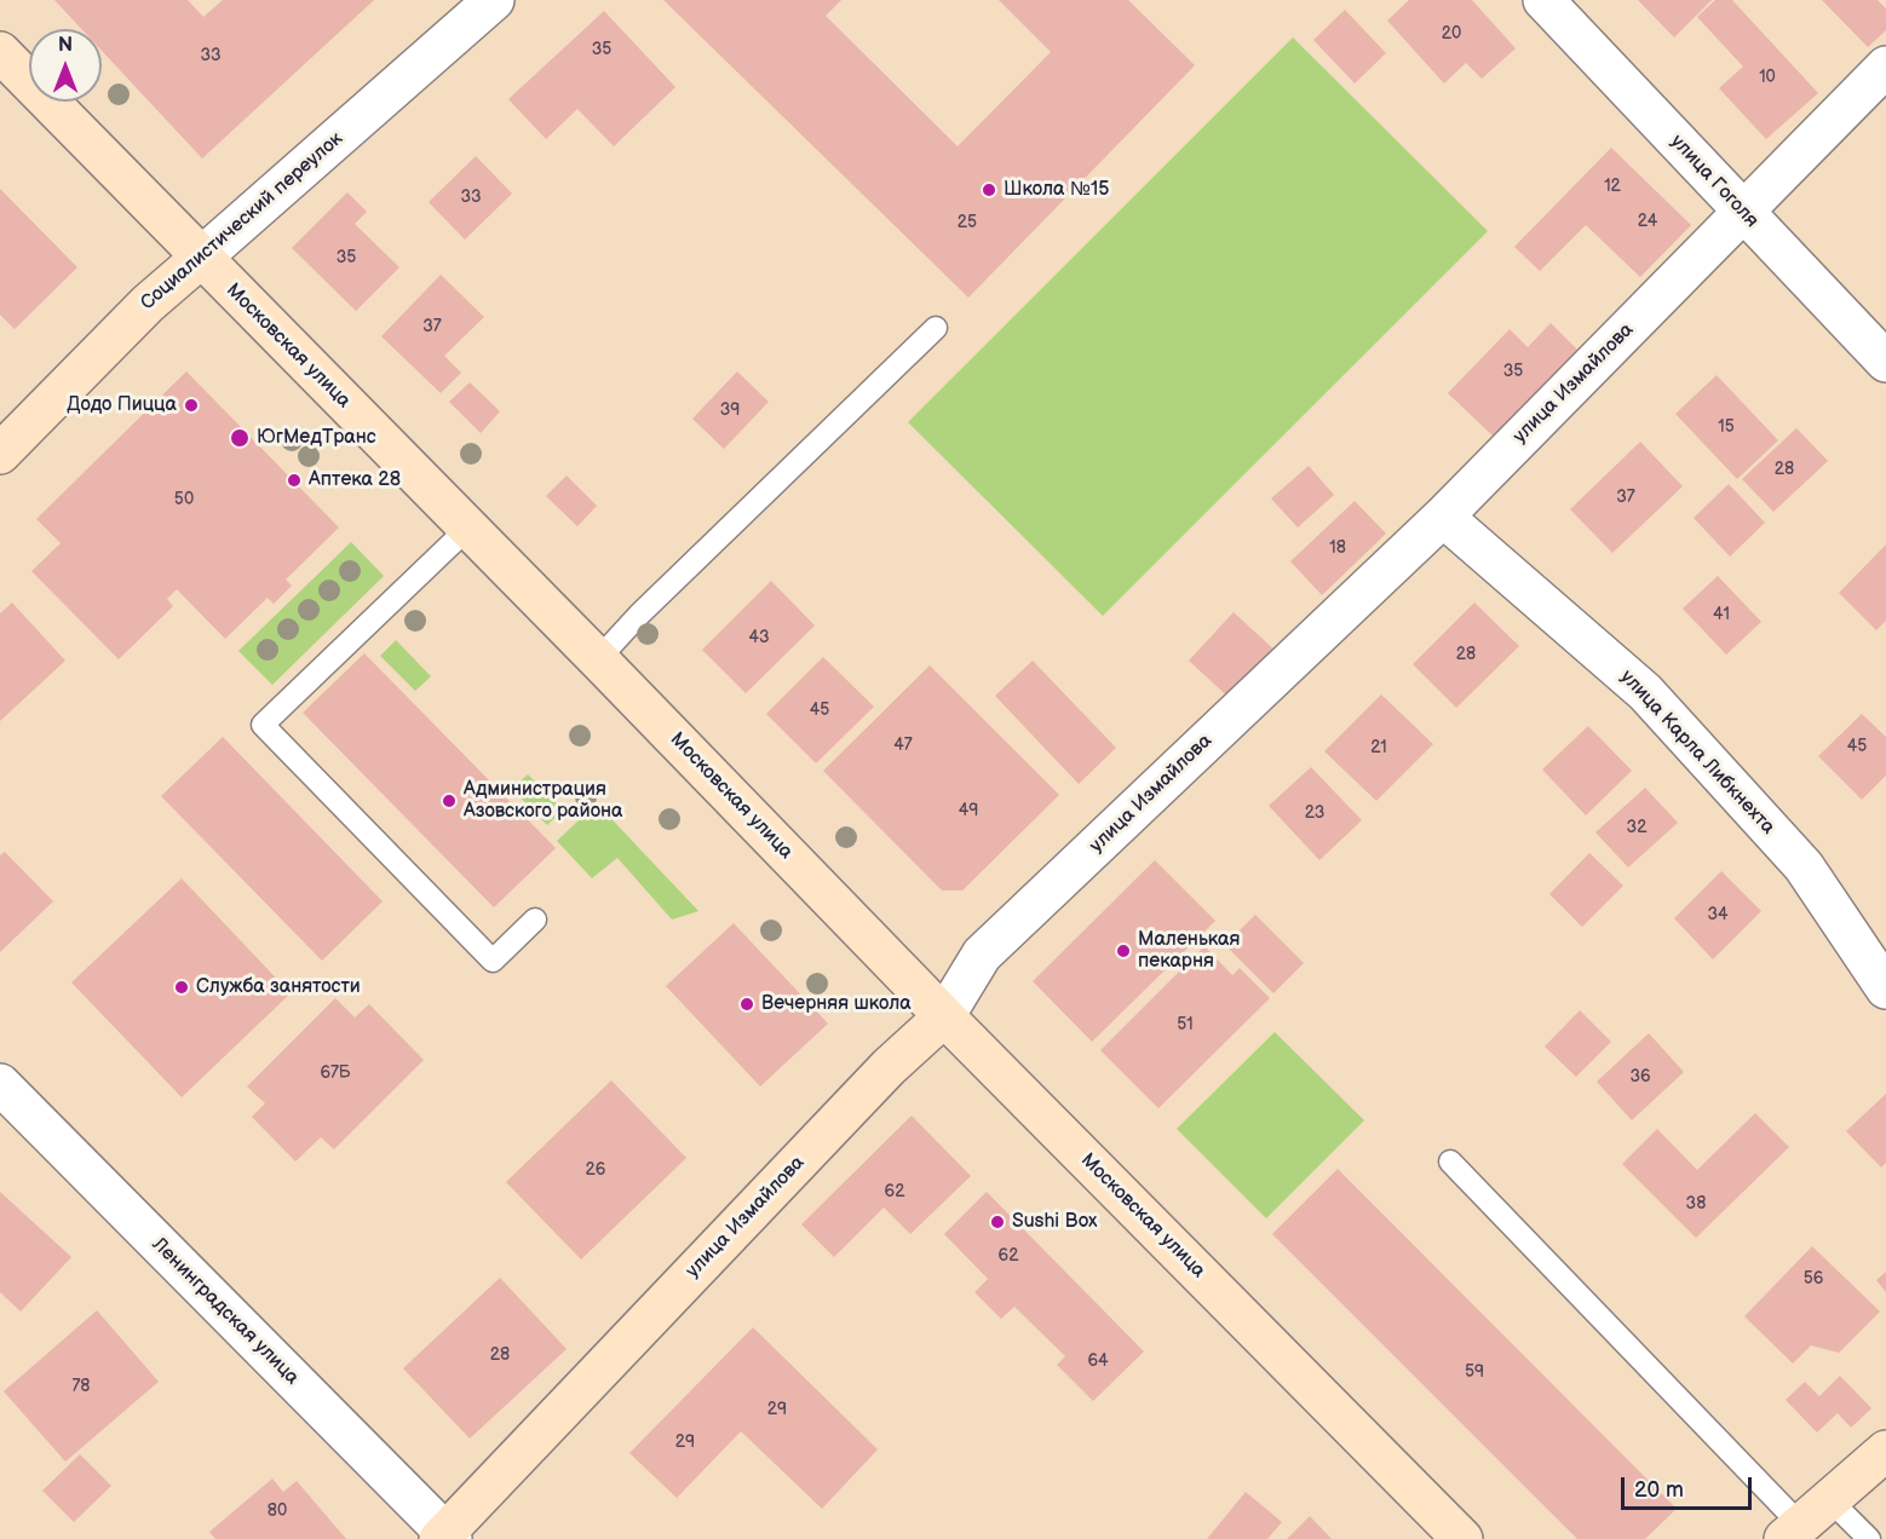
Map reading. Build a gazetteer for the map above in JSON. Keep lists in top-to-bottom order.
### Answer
{
  "streets": {
    "main road": ["Социалистический переулок", "Московская улица", "улица Измайлова"],
    "street": ["улица Гоголя", "улица Карла Либкнехта", "Ленинградская улица"]
  },
  "crossings": [
    ["улица Гоголя", "улица Измайлова"],
    ["Социалистический переулок", "Московская улица"],
    ["Московская улица", "улица Измайлова"],
    ["улица Измайлова", "улица Карла Либкнехта"],
    ["улица Измайлова", "Ленинградская улица"]
  ],
  "places": [
    "Школа №15",
    "Додо Пицца",
    "ЮгМедТранс",
    "Аптека 28",
    "Администрация Азовского района",
    "Маленькая пекарня",
    "Служба занятости",
    "Вечерняя школа",
    "Sushi Box"
  ],
  "house_numbers": [
    "20",
    "35",
    "33",
    "10",
    "12",
    "33",
    "24",
    "25",
    "35",
    "37",
    "35",
    "39",
    "15",
    "28",
    "37",
    "50",
    "18",
    "41",
    "43",
    "28",
    "45",
    "47",
    "45",
    "21",
    "49",
    "23",
    "32",
    "34",
    "51",
    "67Б",
    "36",
    "26",
    "62",
    "38",
    "62",
    "56",
    "28",
    "64",
    "59",
    "78",
    "29",
    "29",
    "80"
  ],
  "scale_bar": "20 m",
  "north": "top"
}
